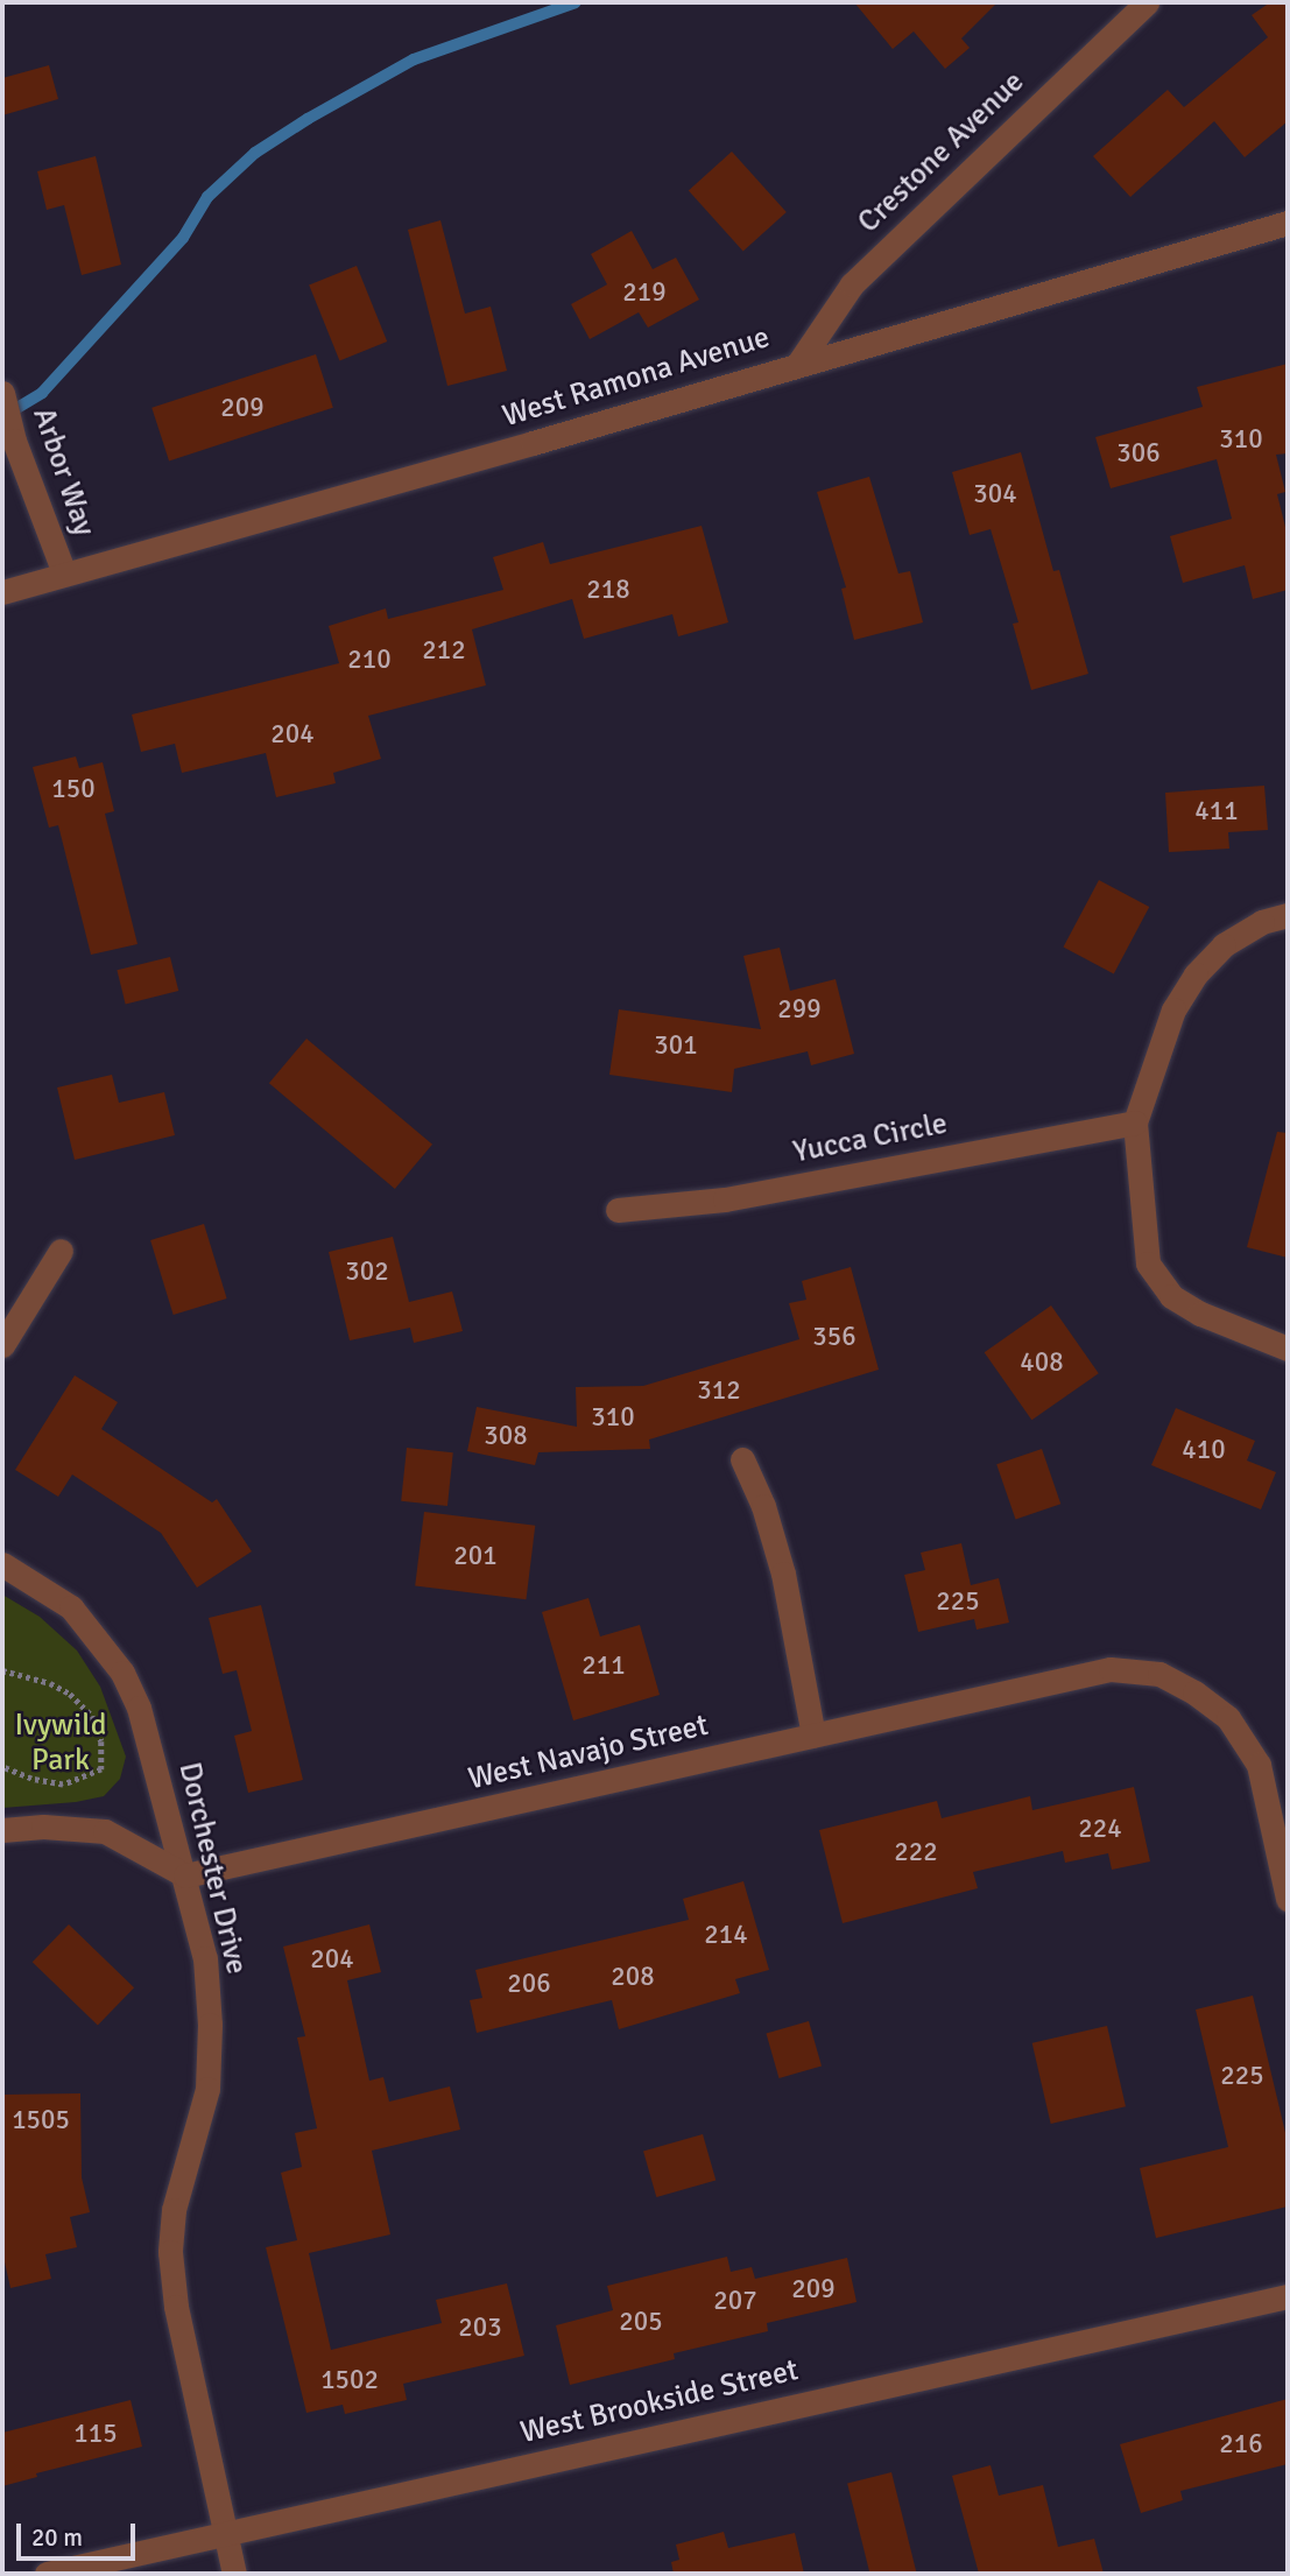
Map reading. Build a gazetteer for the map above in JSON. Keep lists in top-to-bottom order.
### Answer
{
  "streets": {
    "street": [
      "Crestone Avenue",
      "West Ramona Avenue",
      "Arbor Way",
      "Yucca Circle",
      "West Navajo Street",
      "Dorchester Drive",
      "West Brookside Street"
    ]
  },
  "crossings": [
    ["Crestone Avenue", "West Ramona Avenue"],
    ["West Ramona Avenue", "Arbor Way"],
    ["West Navajo Street", "Dorchester Drive"],
    ["Dorchester Drive", "West Brookside Street"]
  ],
  "parks": ["Ivywild Park"],
  "house_numbers": [
    "219",
    "209",
    "310",
    "306",
    "304",
    "218",
    "212",
    "210",
    "204",
    "150",
    "411",
    "299",
    "301",
    "302",
    "356",
    "408",
    "312",
    "310",
    "308",
    "410",
    "201",
    "225",
    "211",
    "224",
    "222",
    "214",
    "204",
    "208",
    "206",
    "225",
    "1505",
    "209",
    "207",
    "205",
    "203",
    "1502",
    "115",
    "216"
  ],
  "scale_bar": "20 m"
}
